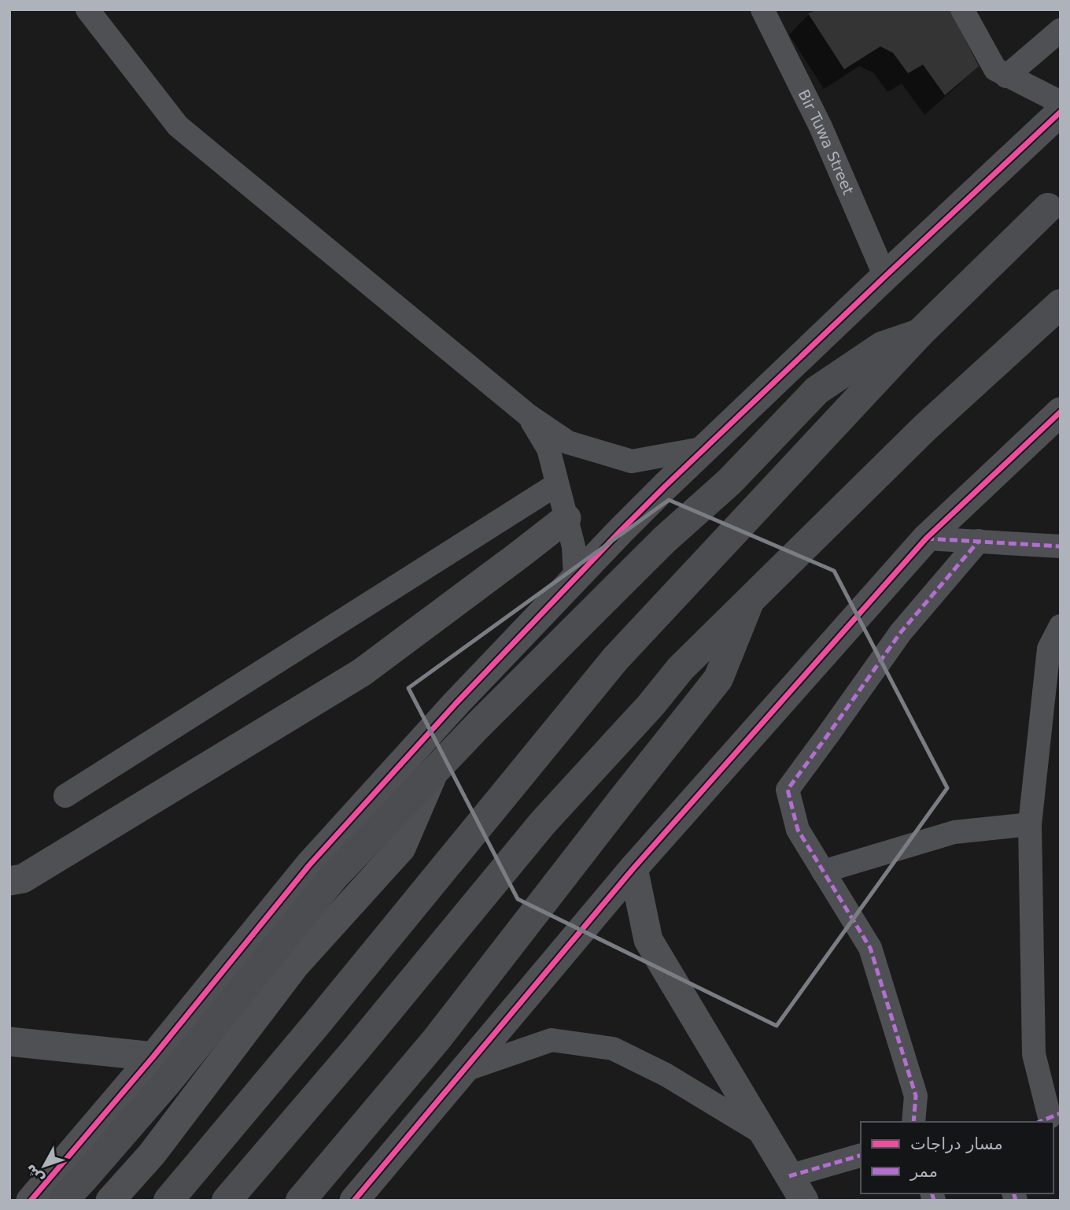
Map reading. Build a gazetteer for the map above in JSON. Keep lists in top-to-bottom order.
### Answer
{
  "streets": {
    "street": ["Bir Tuwa Street"]
  },
  "legend": ["مسار دراجات", "ممر"],
  "north": "bottom left"
}
